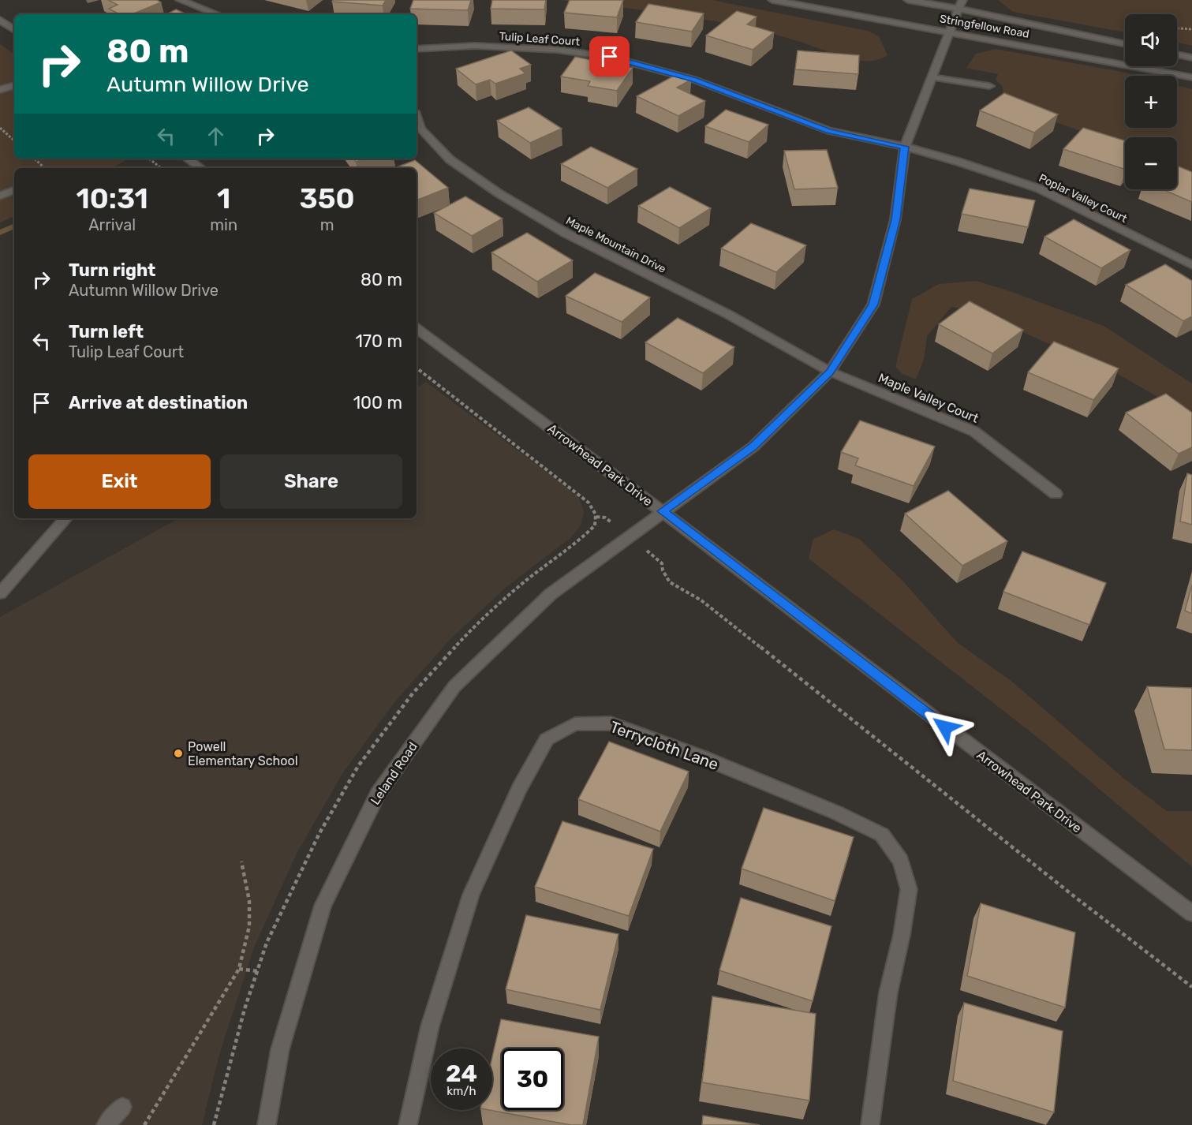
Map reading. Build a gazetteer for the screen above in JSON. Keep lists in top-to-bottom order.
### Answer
{
  "streets": {
    "street": [
      "Stringfellow Road",
      "Tulip Leaf Court",
      "Poplar Valley Court",
      "Maple Mountain Drive",
      "Maple Valley Court",
      "Arrowhead Park Drive",
      "Terrycloth Lane",
      "Leland Road"
    ]
  },
  "crossings": [
    ["Stringfellow Road", "Leland Road"],
    ["Tulip Leaf Court", "Poplar Valley Court"],
    ["Tulip Leaf Court", "Leland Road"],
    ["Poplar Valley Court", "Leland Road"],
    ["Maple Mountain Drive", "Maple Valley Court"],
    ["Maple Mountain Drive", "Leland Road"],
    ["Maple Valley Court", "Leland Road"],
    ["Arrowhead Park Drive", "Leland Road"]
  ],
  "places": ["Powell Elementary School"],
  "page": {
    "map_buttons": ["+", "−"],
    "turn": ["80 m", "Autumn Willow Drive"],
    "eta": [
      "10:31",
      "Arrival",
      "1",
      "min",
      "350",
      "m"
    ],
    "list": [
      {
        "name": "Turn right",
        "note": "Autumn Willow Drive",
        "value": "80 m"
      },
      {
        "name": "Turn left",
        "note": "Tulip Leaf Court",
        "value": "170 m"
      },
      {
        "name": "Arrive at destination",
        "value": "100 m"
      }
    ],
    "buttons": ["Exit", "Share"],
    "speed": "24 km/h",
    "limit": "30"
  }
}
